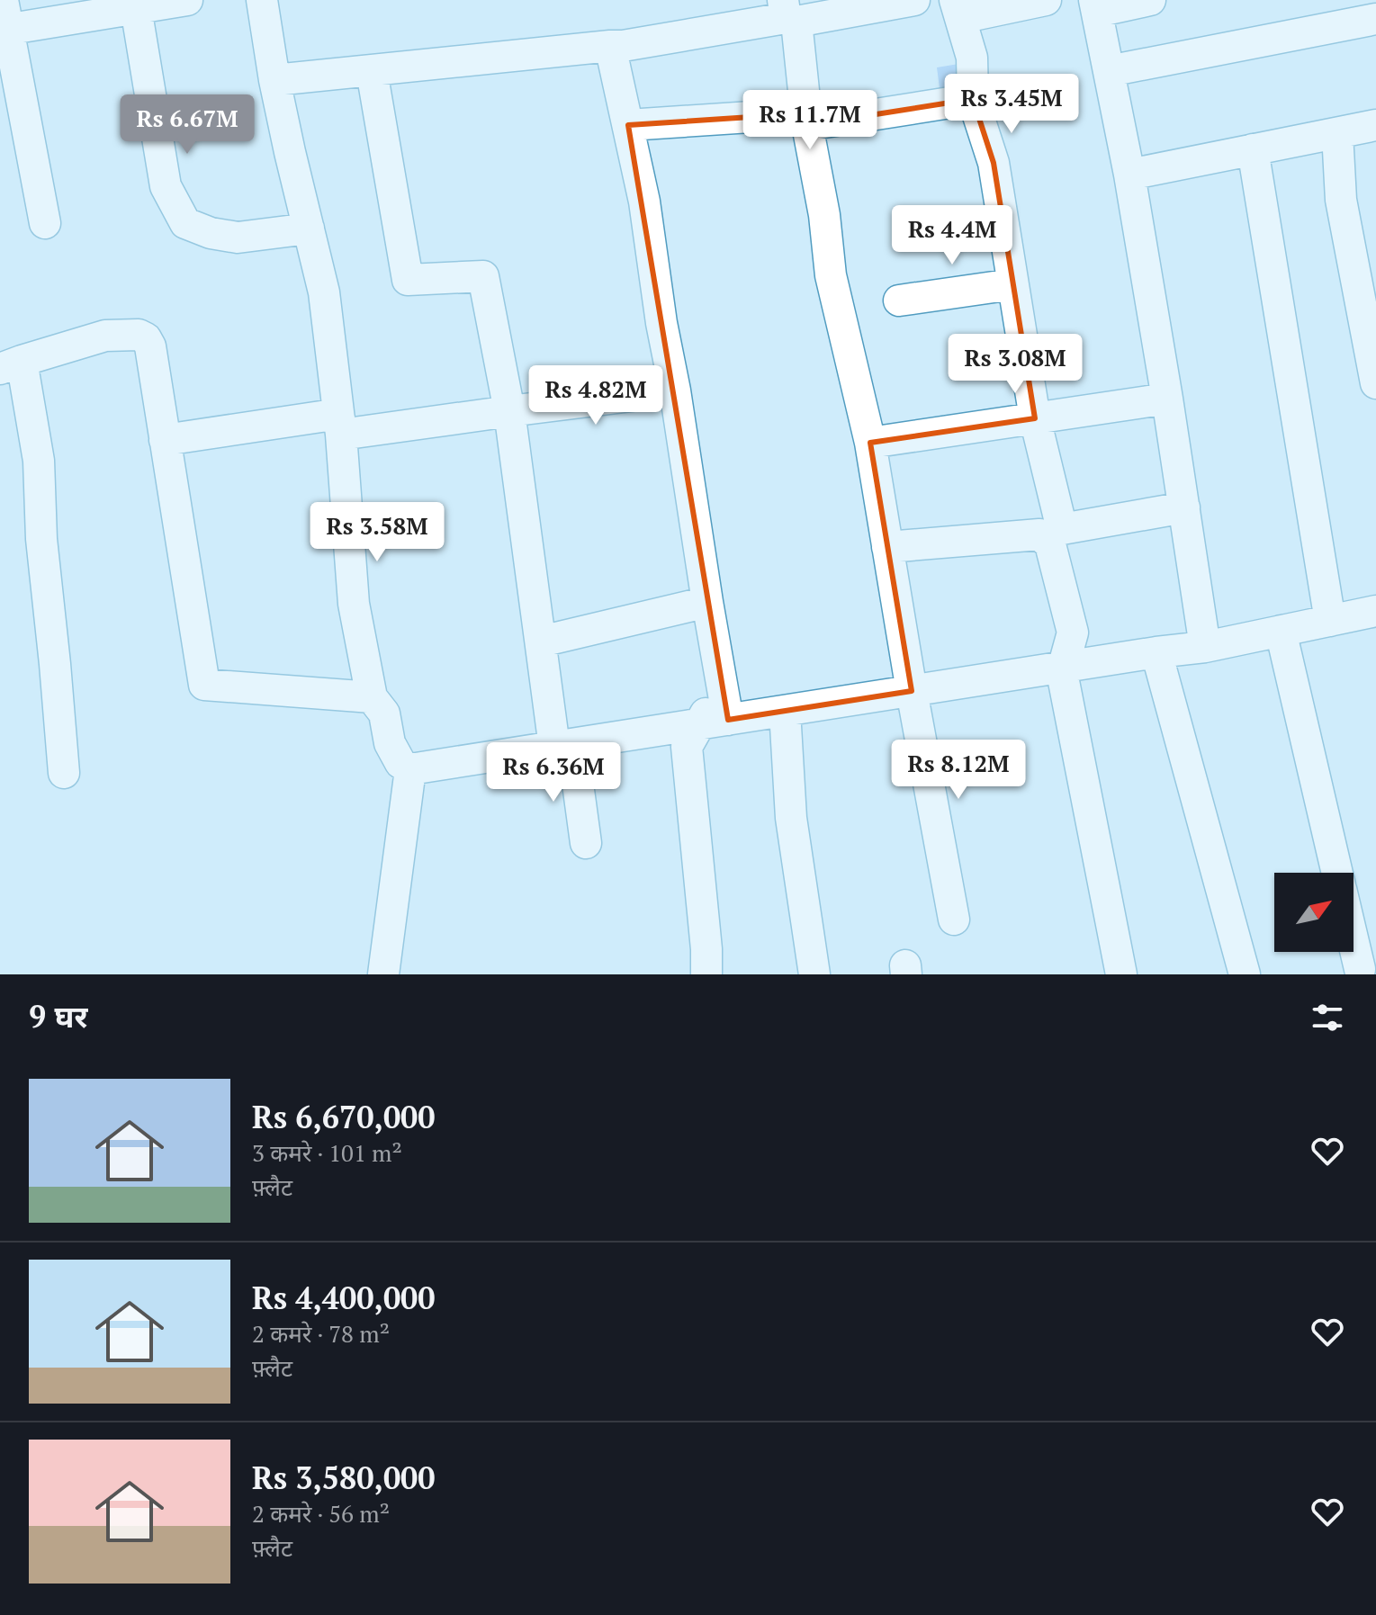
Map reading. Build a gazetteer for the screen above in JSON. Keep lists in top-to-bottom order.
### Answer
{
  "north": "top right",
  "page": {
    "price": [
      "Rs 3.45M",
      "Rs 11.7M",
      "Rs 6.67M",
      "Rs 4.4M",
      "Rs 3.08M",
      "Rs 4.82M",
      "Rs 3.58M",
      "Rs 8.12M",
      "Rs 6.36M"
    ],
    "heading": "9 घर",
    "list": [
      {
        "name": "Rs 6,670,000",
        "note": "3 कमरे · 101 m² · फ़्लैट"
      },
      {
        "name": "Rs 4,400,000",
        "note": "2 कमरे · 78 m² · फ़्लैट"
      },
      {
        "name": "Rs 3,580,000",
        "note": "2 कमरे · 56 m² · फ़्लैट"
      }
    ]
  }
}
